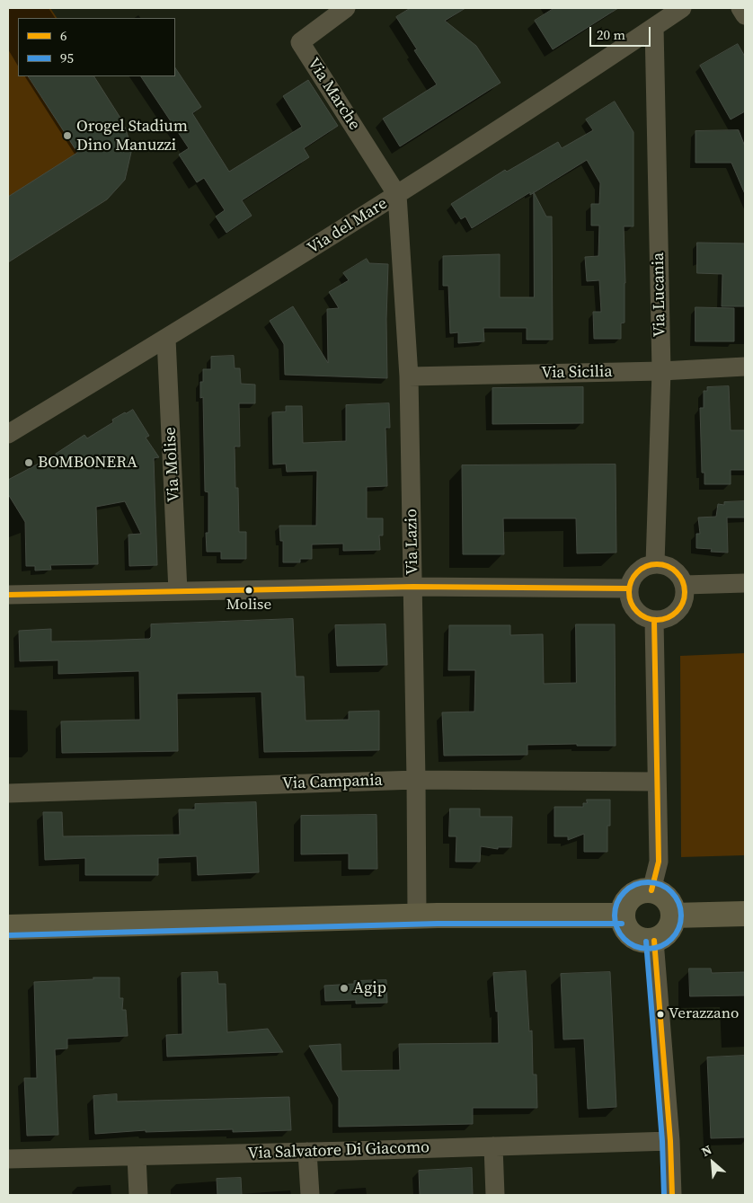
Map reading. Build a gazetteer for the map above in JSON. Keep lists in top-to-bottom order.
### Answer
{
  "streets": {
    "street": [
      "Via Marche",
      "Via del Mare",
      "Via Lucania",
      "Via Sicilia",
      "Via Molise",
      "Via Lazio",
      "Via Campania",
      "Via Salvatore Di Giacomo"
    ]
  },
  "crossings": [
    ["Via Marche", "Via del Mare"],
    ["Via Marche", "Via Lazio"],
    ["Via del Mare", "Via Lucania"],
    ["Via del Mare", "Via Molise"],
    ["Via del Mare", "Via Lazio"],
    ["Via Lucania", "Via Sicilia"],
    ["Via Sicilia", "Via Lazio"],
    ["Via Lazio", "Via Campania"]
  ],
  "places": [
    "Orogel Stadium Dino Manuzzi",
    "BOMBONERA",
    "Molise",
    "Agip",
    "Verazzano"
  ],
  "lines": ["transit line 6", "transit line 95"],
  "legend": ["6", "95"],
  "scale_bar": "20 m",
  "north": "top left"
}
